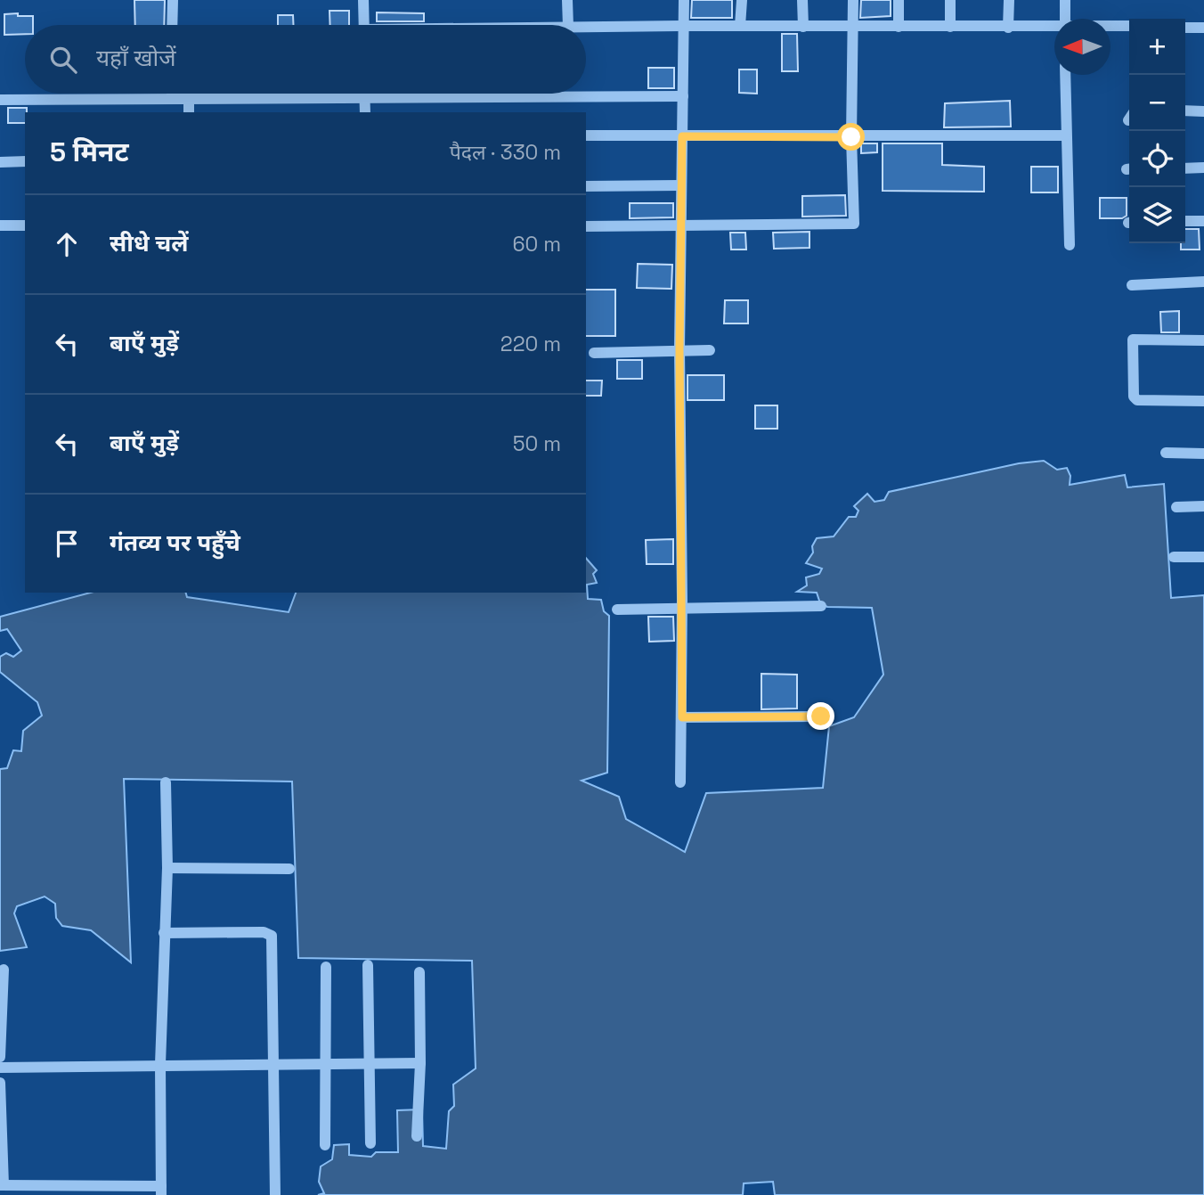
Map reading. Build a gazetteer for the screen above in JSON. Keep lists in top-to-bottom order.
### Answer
{
  "north": "left",
  "page": {
    "map_buttons": ["+", "−"],
    "search": "यहाँ खोजें",
    "heading": ["5 मिनट", "पैदल · 330 m"],
    "list": [
      ["सीधे चलें", "60 m"],
      ["बाएँ मुड़ें", "220 m"],
      ["बाएँ मुड़ें", "50 m"],
      "गंतव्य पर पहुँचे"
    ]
  }
}
